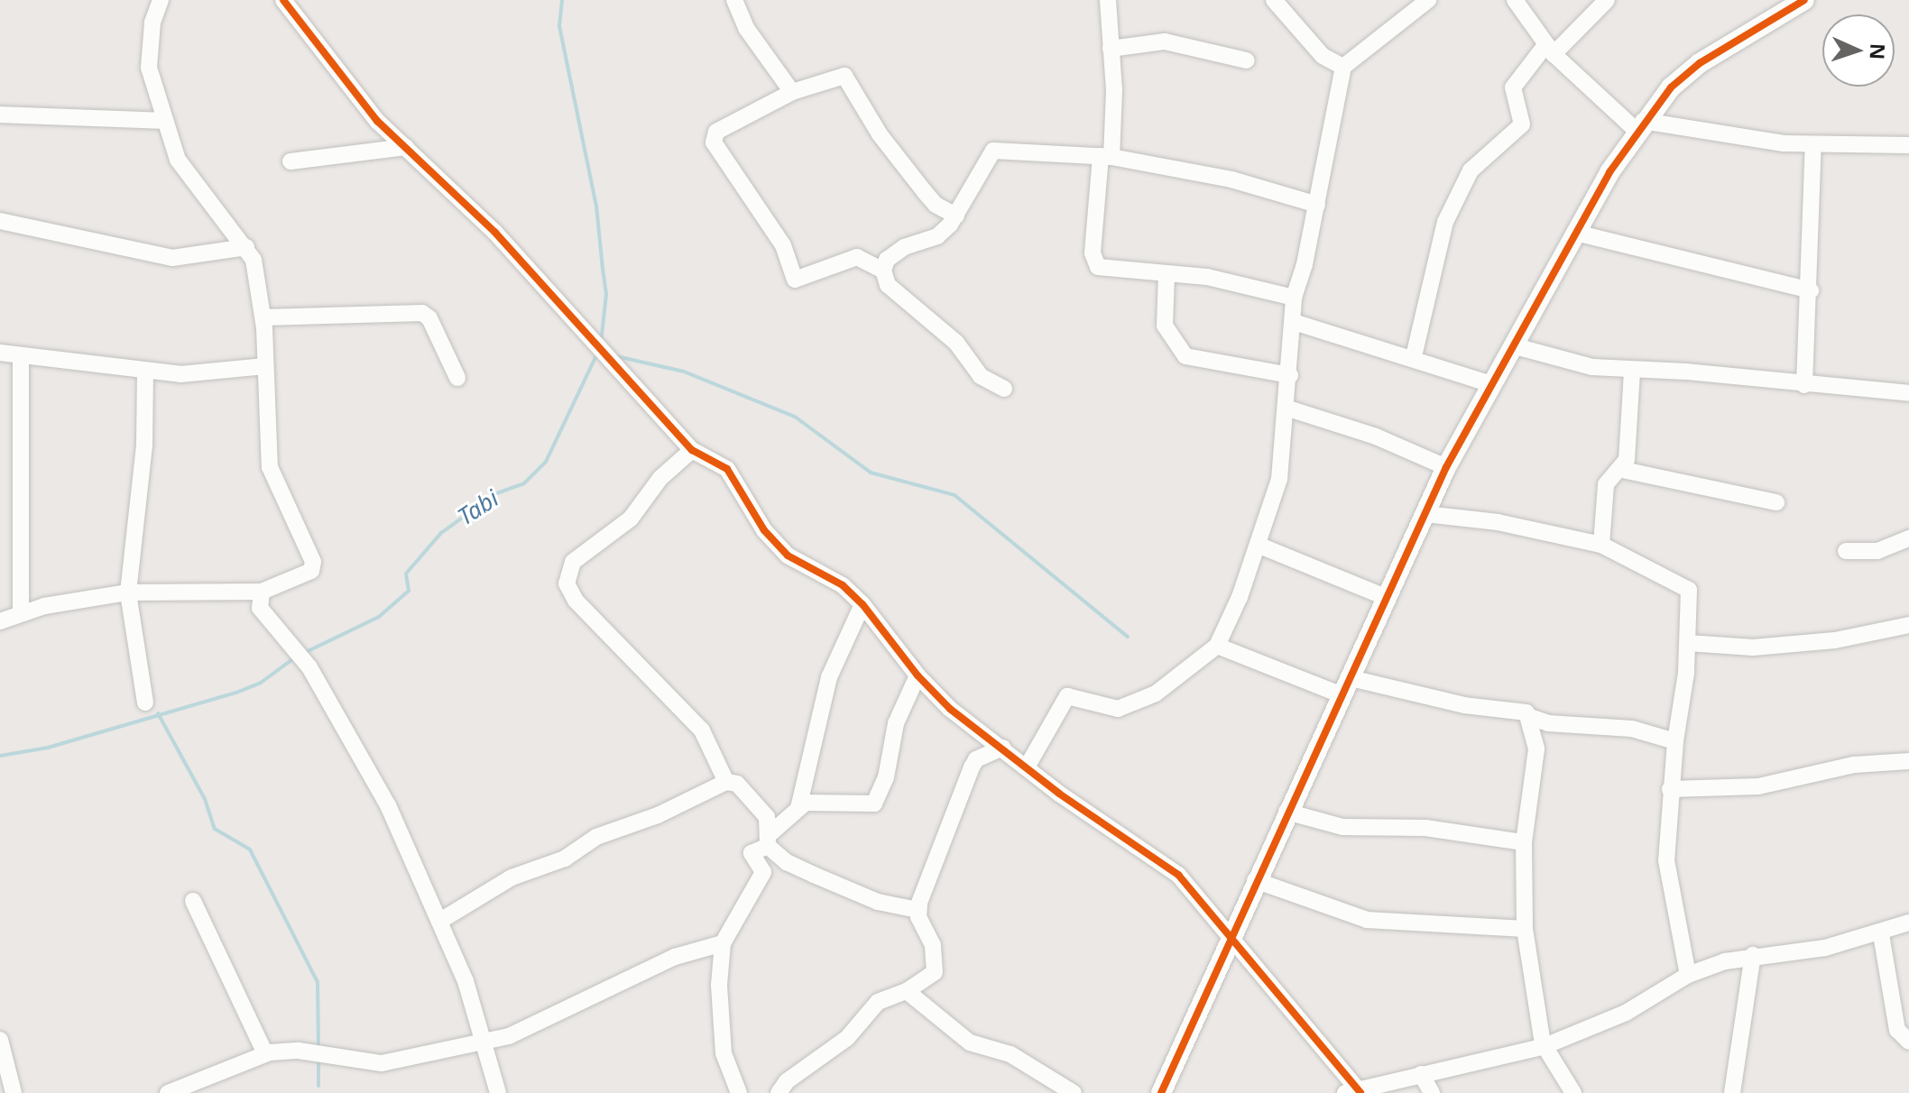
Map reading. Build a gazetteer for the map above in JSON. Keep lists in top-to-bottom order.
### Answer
{
  "water": ["Tabi"],
  "north": "right"
}
